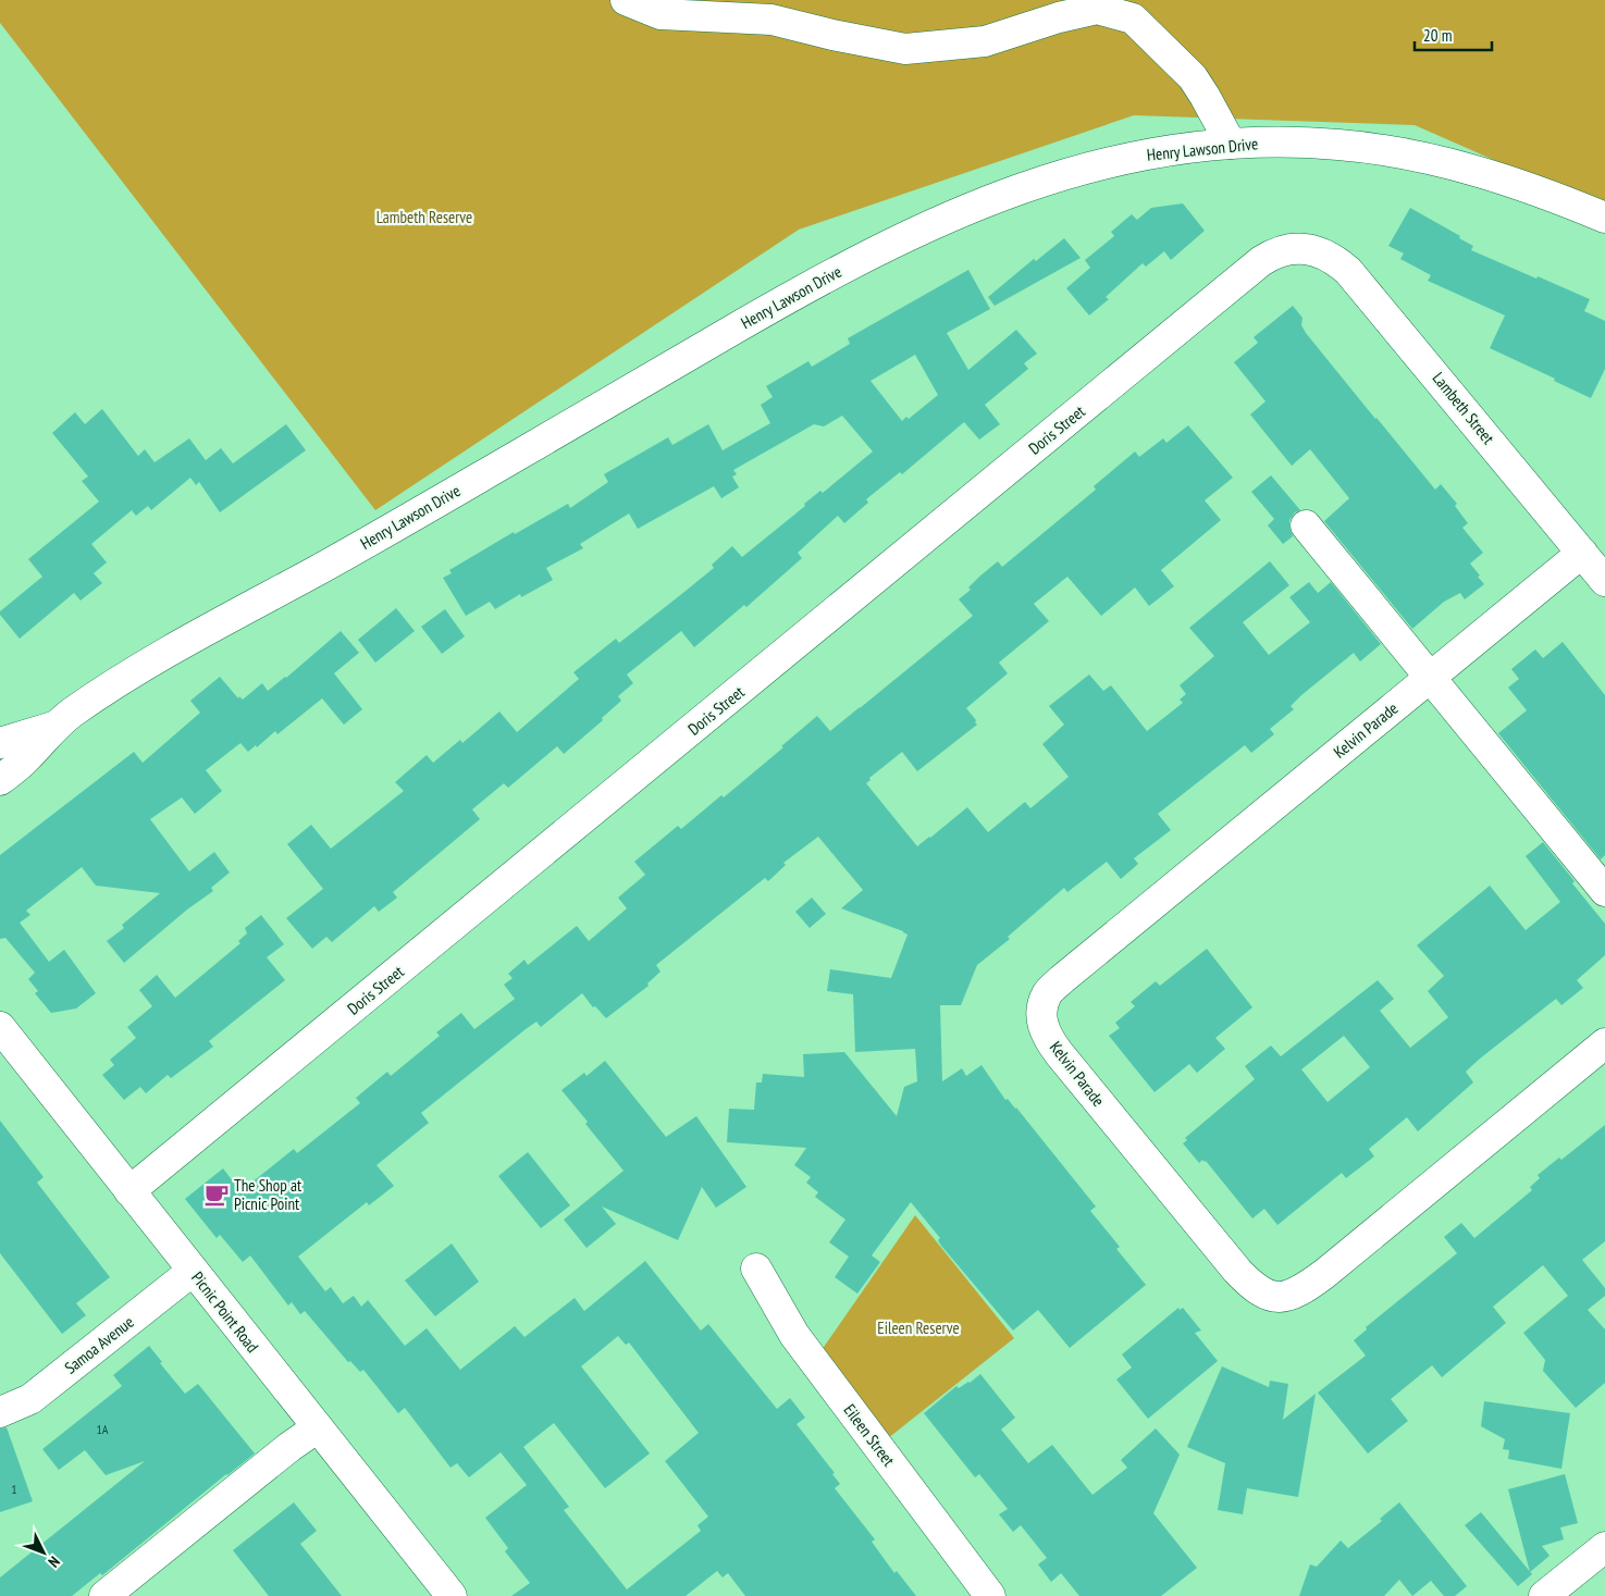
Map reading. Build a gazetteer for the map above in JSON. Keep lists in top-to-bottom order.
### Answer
{
  "streets": {
    "street": [
      "Henry Lawson Drive",
      "Lambeth Street",
      "Doris Street",
      "Kelvin Parade",
      "Picnic Point Road",
      "Samoa Avenue",
      "Eileen Street"
    ]
  },
  "crossings": [
    ["Lambeth Street", "Doris Street"],
    ["Lambeth Street", "Kelvin Parade"],
    ["Doris Street", "Picnic Point Road"],
    ["Picnic Point Road", "Samoa Avenue"]
  ],
  "parks": ["Lambeth Reserve", "Eileen Reserve"],
  "places": {
    "cafe": ["The Shop at Picnic Point"]
  },
  "house_numbers": ["1A", "1"],
  "scale_bar": "20 m",
  "north": "bottom right"
}
